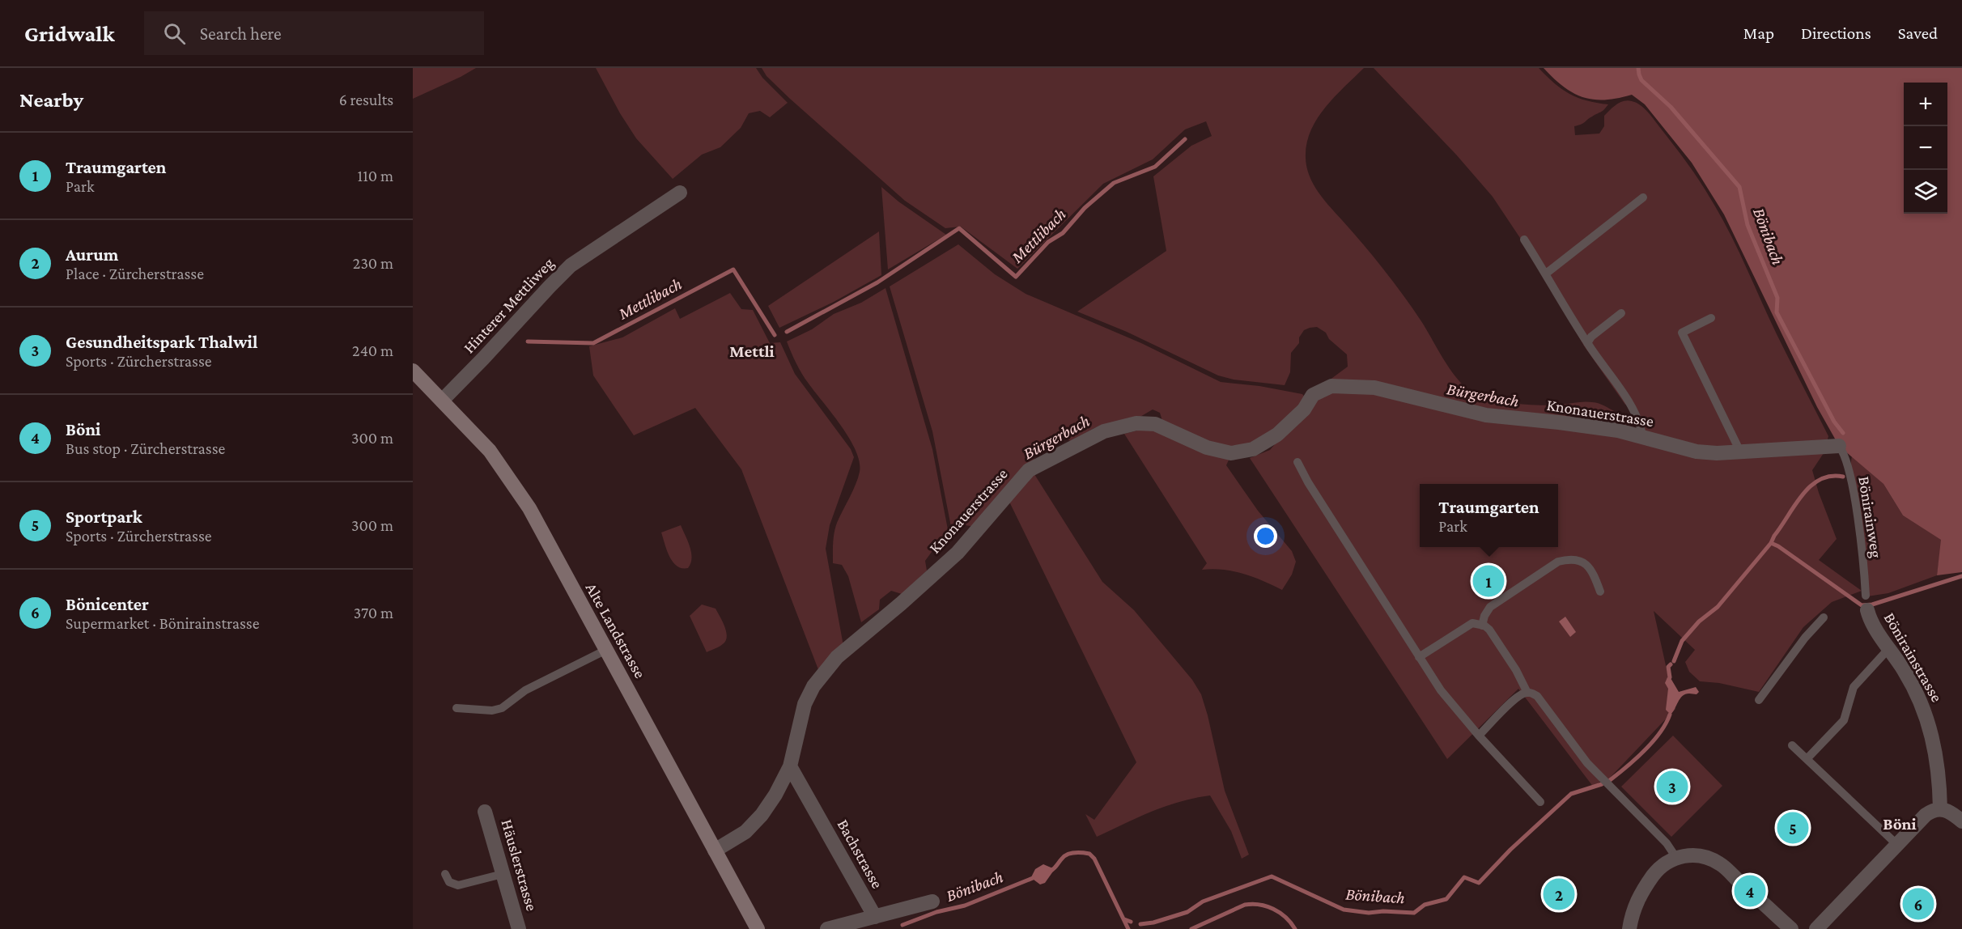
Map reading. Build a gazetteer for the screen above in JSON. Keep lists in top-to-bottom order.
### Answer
{
  "streets": {
    "main road": ["Alte Landstrasse"],
    "street": [
      "Hinterer Mettliweg",
      "Knonauerstrasse",
      "Bönirainstrasse",
      "Bachstrasse",
      "Häuslerstrasse"
    ],
    "lane": ["Bönirainweg"]
  },
  "crossings": [
    ["Hinterer Mettliweg", "Alte Landstrasse"],
    ["Knonauerstrasse", "Bönirainweg"],
    ["Knonauerstrasse", "Alte Landstrasse"],
    ["Knonauerstrasse", "Bachstrasse"]
  ],
  "districts": ["Mettli", "Böni"],
  "water": ["Mettlibach", "Bönibach", "Bürgerbach"],
  "page": {
    "header": "Gridwalk",
    "search": "Search here",
    "nav": ["Map", "Directions", "Saved"],
    "heading": ["Nearby", "6 results"],
    "map_buttons": ["+", "−"],
    "list": [
      {
        "mark": "1",
        "name": "Traumgarten",
        "note": "Park",
        "value": "110 m"
      },
      {
        "mark": "2",
        "name": "Aurum",
        "note": "Place · Zürcherstrasse",
        "value": "230 m"
      },
      {
        "mark": "3",
        "name": "Gesundheitspark Thalwil",
        "note": "Sports · Zürcherstrasse",
        "value": "240 m"
      },
      {
        "mark": "4",
        "name": "Böni",
        "note": "Bus stop · Zürcherstrasse",
        "value": "300 m"
      },
      {
        "mark": "5",
        "name": "Sportpark",
        "note": "Sports · Zürcherstrasse",
        "value": "300 m"
      },
      {
        "mark": "6",
        "name": "Bönicenter",
        "note": "Supermarket · Bönirainstrasse",
        "value": "370 m"
      }
    ],
    "popup": ["Traumgarten", "Park"],
    "pins": [
      "1",
      "3",
      "5",
      "4",
      "2",
      "6"
    ]
  }
}
